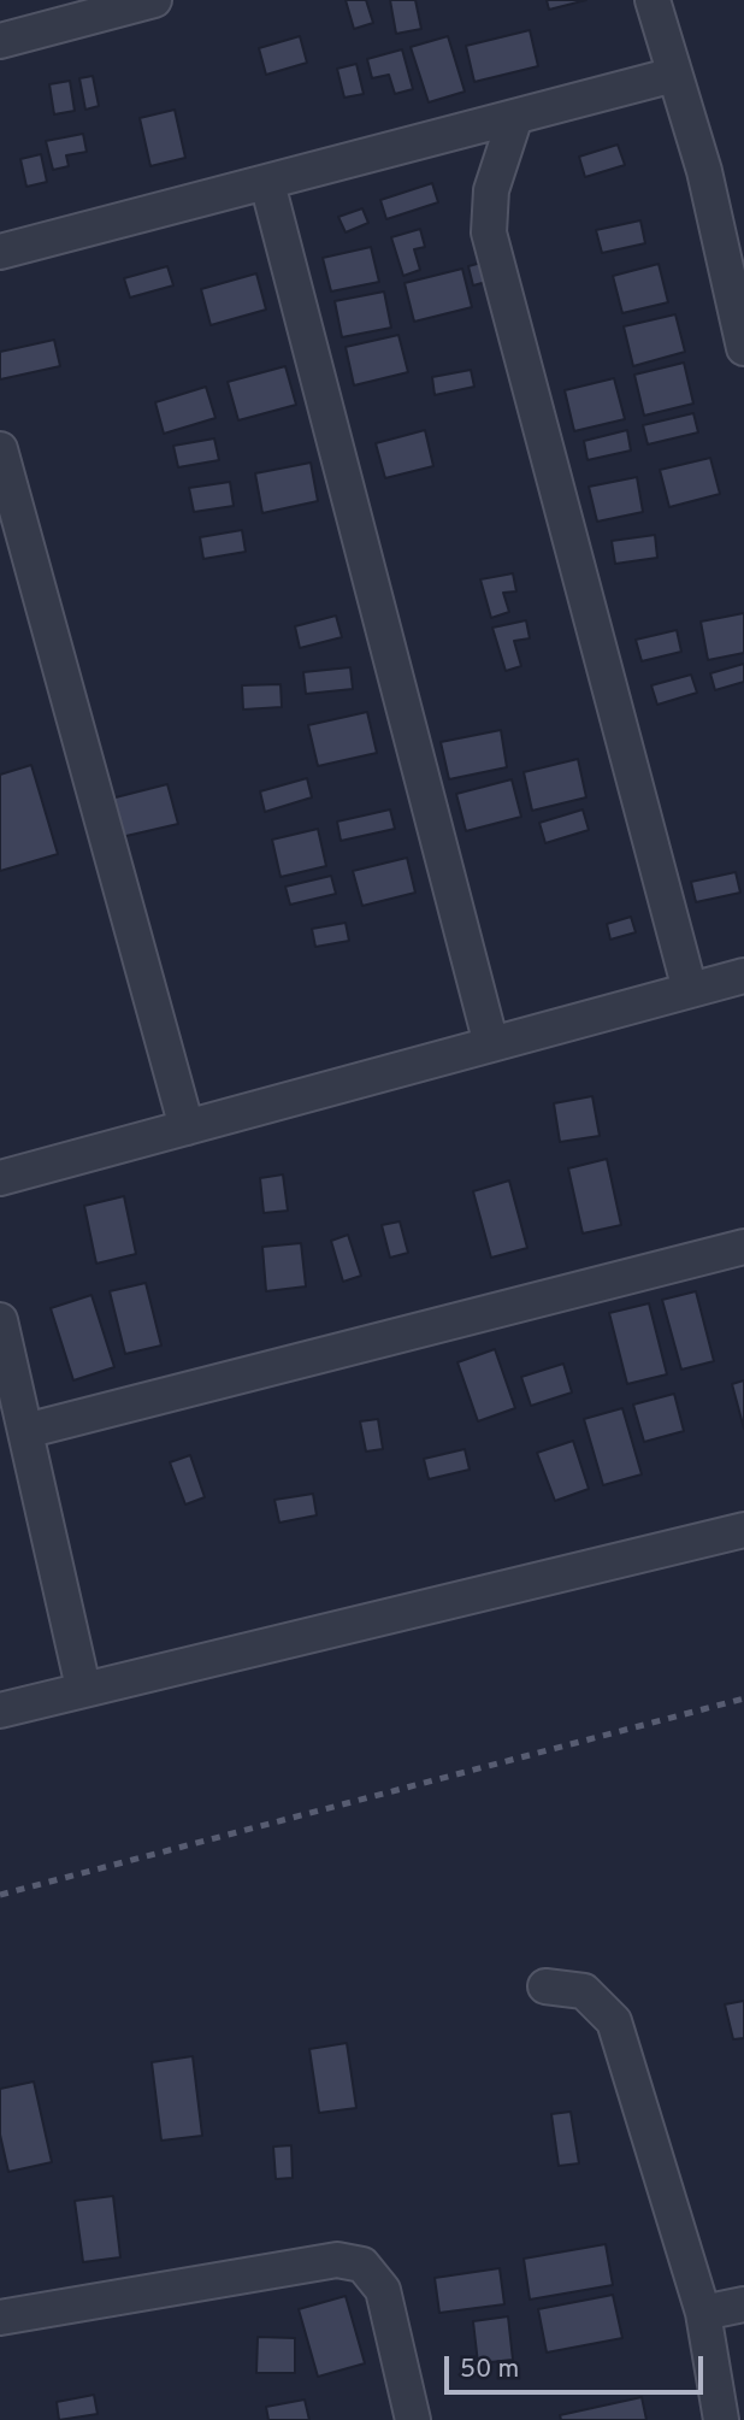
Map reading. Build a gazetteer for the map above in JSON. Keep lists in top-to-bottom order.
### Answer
{
  "scale_bar": "50 m"
}
